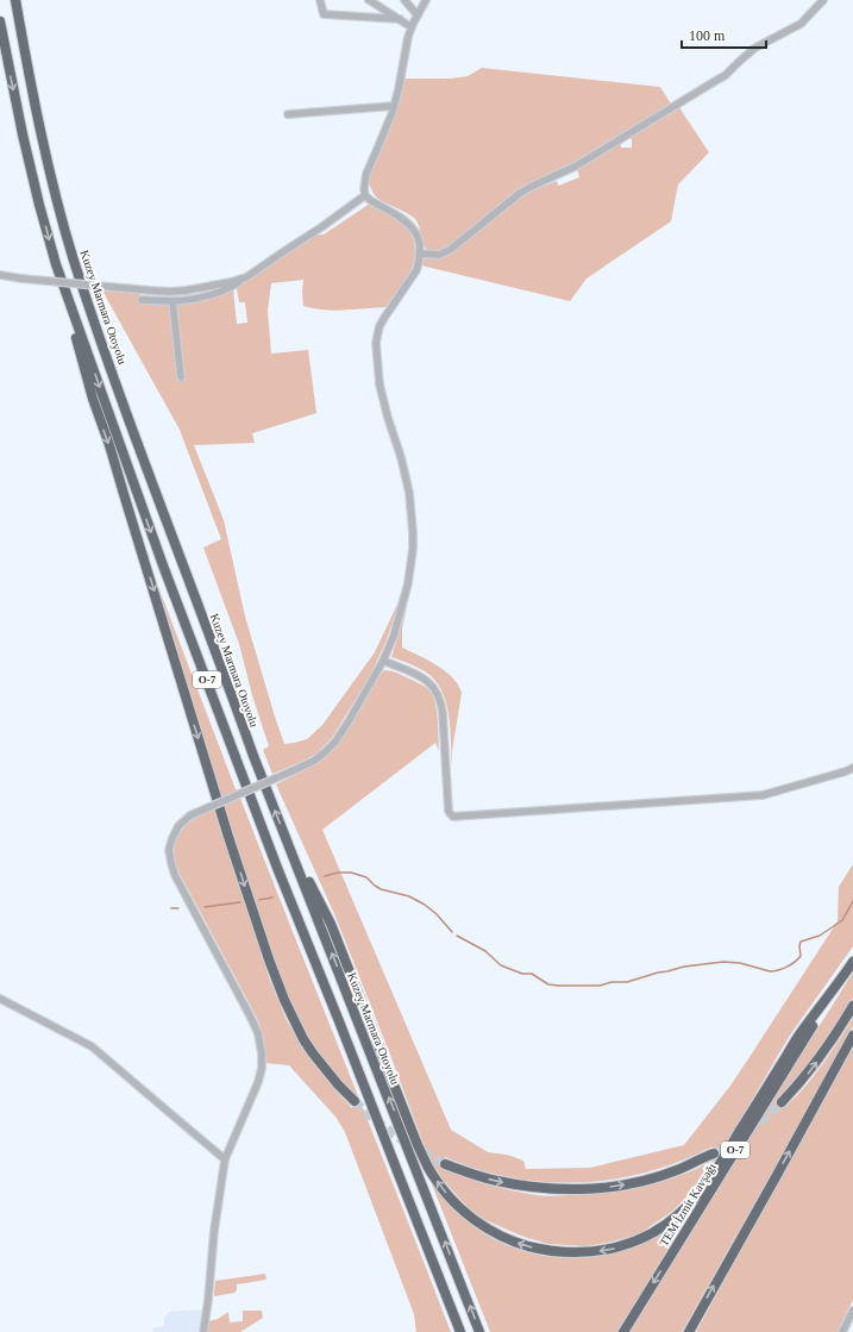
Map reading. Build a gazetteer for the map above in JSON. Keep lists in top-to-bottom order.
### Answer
{
  "streets": {
    "highway": ["Kuzey Marmara Otoyolu", "O-7", "TEM İzmit Kavşağı"]
  },
  "scale_bar": "100 m"
}
